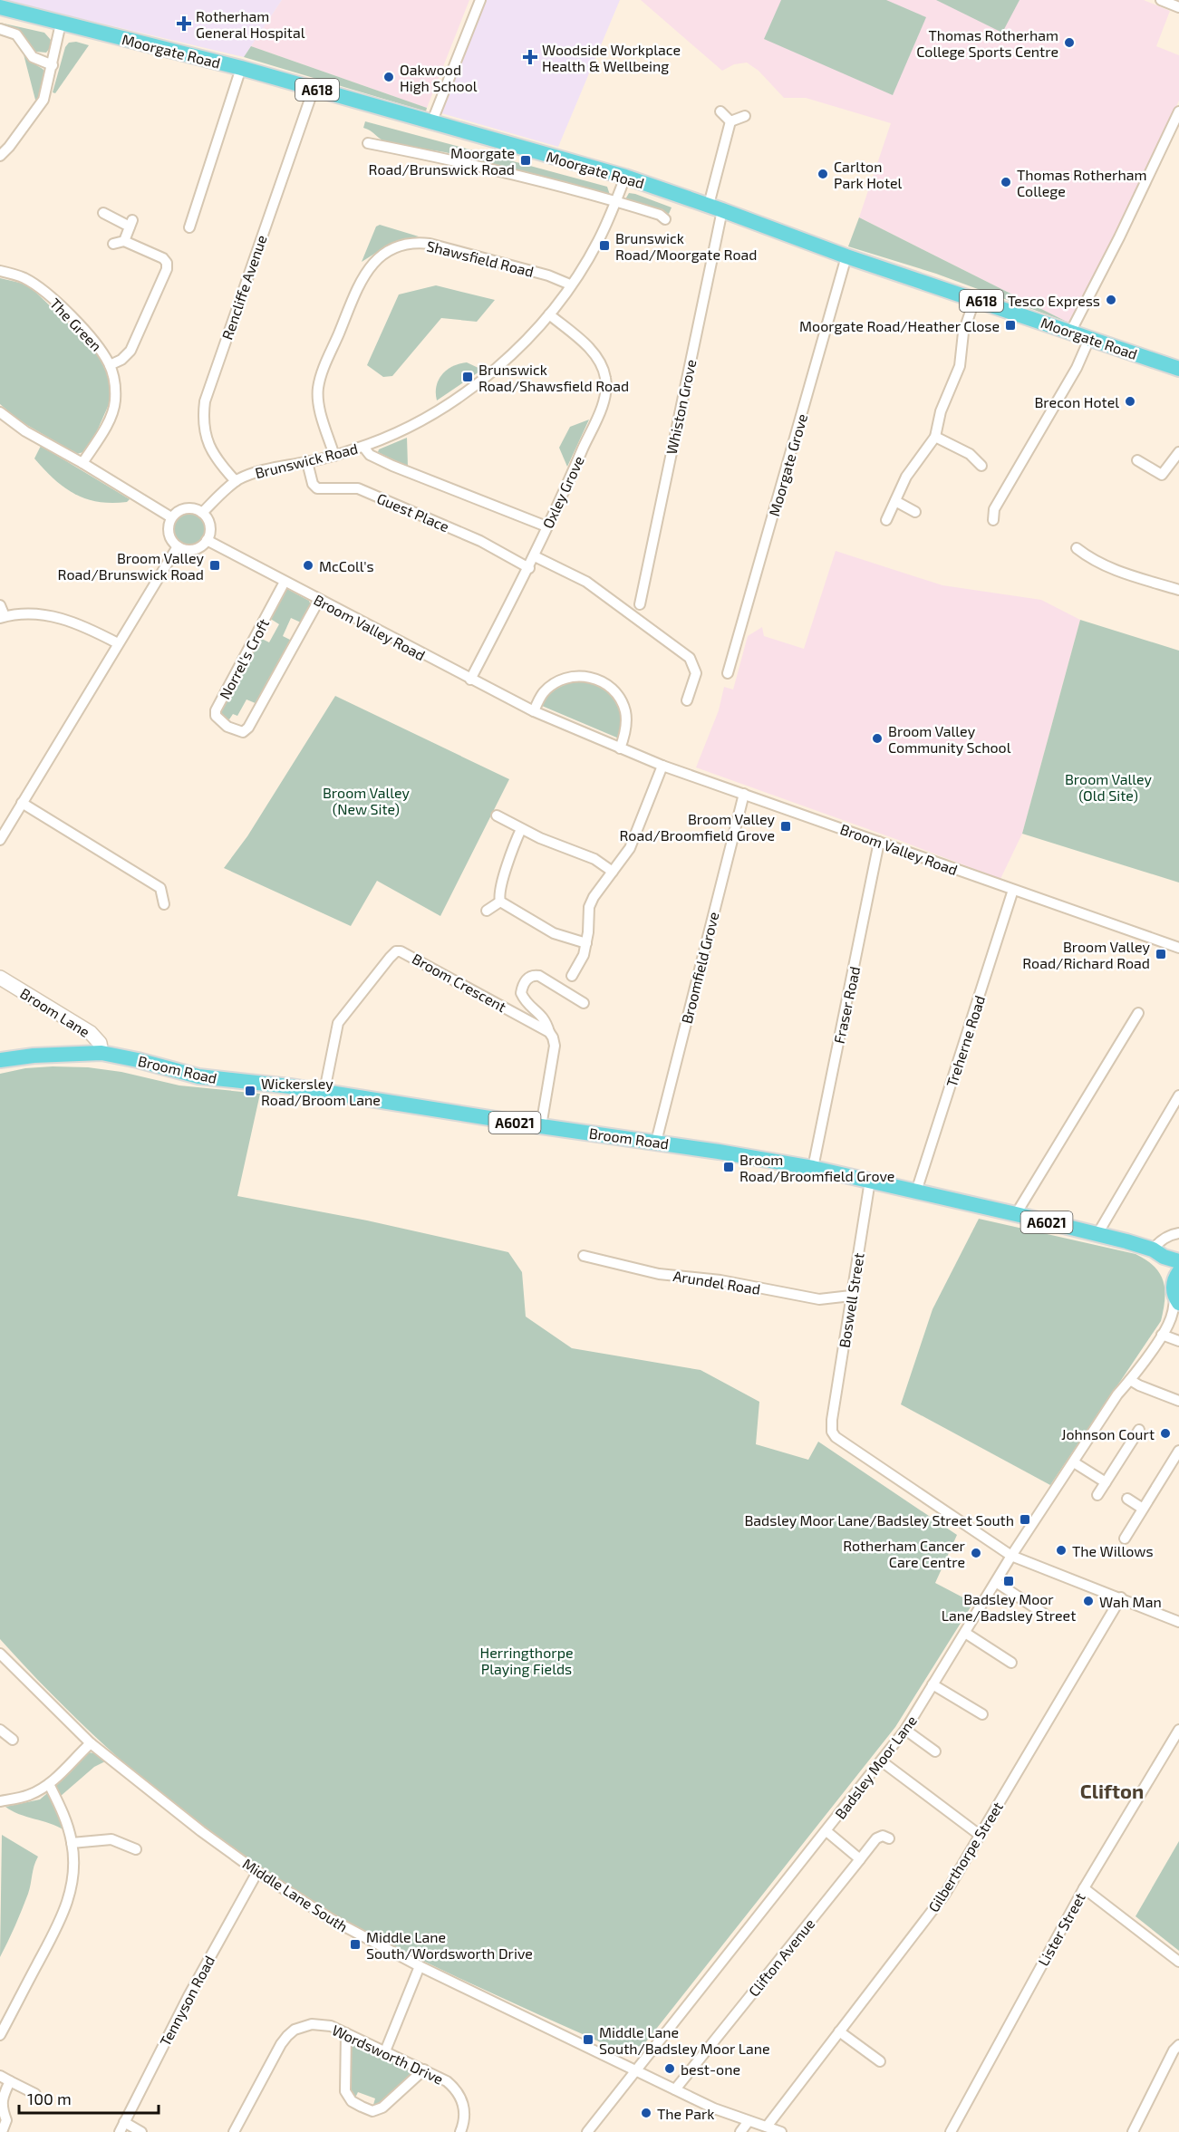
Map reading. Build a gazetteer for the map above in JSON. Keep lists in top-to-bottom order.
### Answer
{
  "streets": {
    "main road": [
      "Moorgate Road",
      "A618",
      "Broom Lane",
      "Broom Road",
      "A6021"
    ],
    "street": [
      "Shawsfield Road",
      "Rencliffe Avenue",
      "The Green",
      "Whiston Grove",
      "Brunswick Road",
      "Moorgate Grove",
      "Oxley Grove",
      "Guest Place",
      "Broom Valley Road",
      "Norrel's Croft",
      "Broomfield Grove",
      "Broom Crescent",
      "Fraser Road",
      "Treherne Road",
      "Arundel Road",
      "Boswell Street",
      "Badsley Moor Lane",
      "Gilberthorpe Street",
      "Middle Lane South",
      "Lister Street",
      "Clifton Avenue",
      "Tennyson Road",
      "Wordsworth Drive"
    ]
  },
  "crossings": [
    ["Moorgate Road", "Rencliffe Avenue"],
    ["Moorgate Road", "Whiston Grove"],
    ["Moorgate Road", "Brunswick Road"],
    ["Moorgate Road", "Moorgate Grove"],
    ["Shawsfield Road", "Brunswick Road"],
    ["Rencliffe Avenue", "Brunswick Road"],
    ["Brunswick Road", "Oxley Grove"],
    ["Brunswick Road", "Guest Place"],
    ["Brunswick Road", "Broom Valley Road"],
    ["Oxley Grove", "Guest Place"],
    ["Oxley Grove", "Broom Valley Road"],
    ["Broom Valley Road", "Norrel's Croft"],
    ["Broom Valley Road", "Broomfield Grove"],
    ["Broom Valley Road", "Fraser Road"],
    ["Broom Valley Road", "Treherne Road"],
    ["Broomfield Grove", "Broom Road"],
    ["Broom Crescent", "Broom Road"],
    ["Fraser Road", "Broom Road"],
    ["Broom Lane", "Broom Road"],
    ["Broom Lane", "A6021"],
    ["Treherne Road", "Broom Road"],
    ["Broom Road", "A6021"],
    ["Broom Road", "Boswell Street"],
    ["Arundel Road", "Boswell Street"],
    ["Boswell Street", "Badsley Moor Lane"],
    ["Badsley Moor Lane", "Middle Lane South"],
    ["Gilberthorpe Street", "Middle Lane South"],
    ["Middle Lane South", "Clifton Avenue"],
    ["Middle Lane South", "Tennyson Road"]
  ],
  "districts": ["Clifton"],
  "parks": ["Broom Valley (Old Site)", "Broom Valley (New Site)", "Herringthorpe Playing Fields"],
  "places": {
    "health": ["Rotherham General Hospital", "Woodside Workplace Health & Wellbeing"],
    "other": [
      "Thomas Rotherham College Sports Centre",
      "Oakwood High School",
      "Carlton Park Hotel",
      "Thomas Rotherham College",
      "Tesco Express",
      "Brecon Hotel",
      "McColl's",
      "Broom Valley Community School",
      "Johnson Court",
      "The Willows",
      "Rotherham Cancer Care Centre",
      "Wah Man",
      "best-one",
      "The Park"
    ],
    "transit": [
      "Moorgate Road/Brunswick Road",
      "Brunswick Road/Moorgate Road",
      "Moorgate Road/Heather Close",
      "Brunswick Road/Shawsfield Road",
      "Broom Valley Road/Brunswick Road",
      "Broom Valley Road/Broomfield Grove",
      "Broom Valley Road/Richard Road",
      "Wickersley Road/Broom Lane",
      "Broom Road/Broomfield Grove",
      "Badsley Moor Lane/Badsley Street South",
      "Badsley Moor Lane/Badsley Street",
      "Middle Lane South/Wordsworth Drive",
      "Middle Lane South/Badsley Moor Lane"
    ]
  },
  "scale_bar": "100 m"
}
